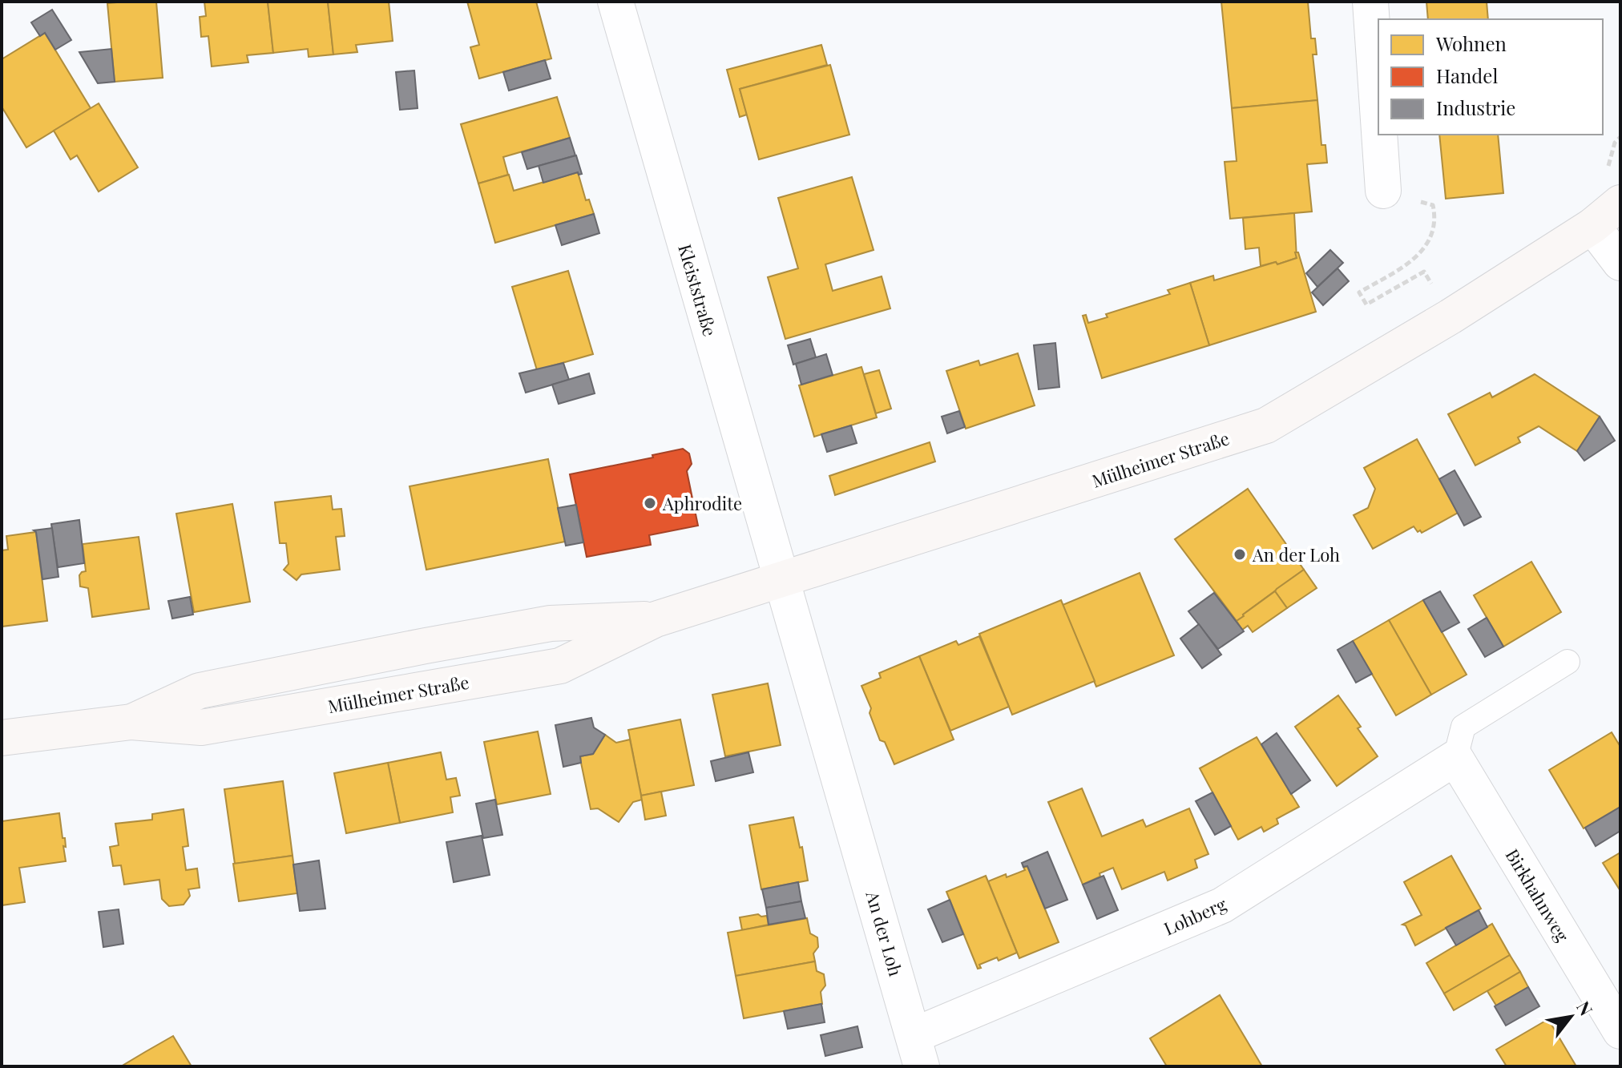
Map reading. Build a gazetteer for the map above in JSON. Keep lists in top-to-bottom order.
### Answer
{
  "streets": {
    "main road": ["Mülheimer Straße"],
    "street": [
      "Kleiststraße",
      "Birkhahnweg",
      "Lohberg",
      "An der Loh"
    ]
  },
  "crossings": [
    ["Kleiststraße", "Mülheimer Straße"],
    ["Kleiststraße", "An der Loh"],
    ["Mülheimer Straße", "An der Loh"],
    ["Birkhahnweg", "Lohberg"],
    ["Lohberg", "An der Loh"]
  ],
  "places": ["Aphrodite", "An der Loh"],
  "legend": ["Wohnen", "Handel", "Industrie"],
  "north": "top right"
}
